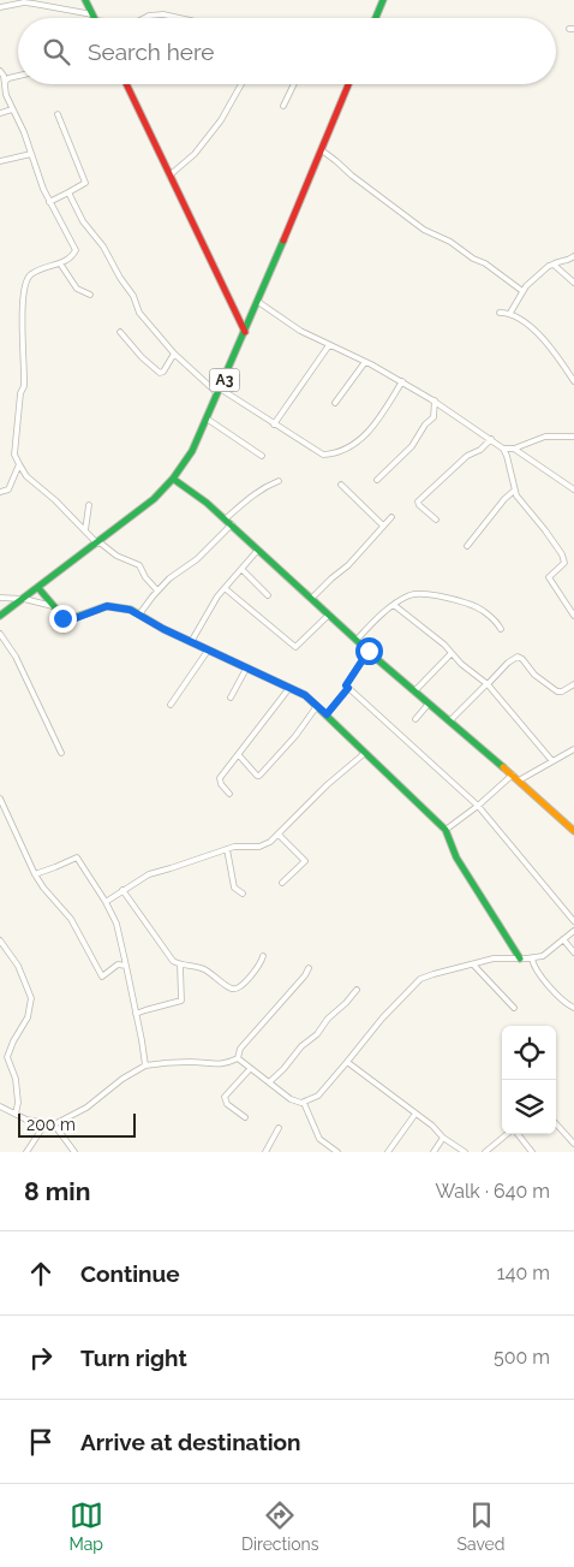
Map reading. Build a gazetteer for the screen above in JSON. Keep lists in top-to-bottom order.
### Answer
{
  "streets": {
    "main road": ["A3"]
  },
  "scale_bar": "200 m",
  "page": {
    "search": "Search here",
    "scale": "200 m",
    "heading": ["8 min", "Walk · 640 m"],
    "list": [
      ["Continue", "140 m"],
      ["Turn right", "500 m"],
      "Arrive at destination"
    ],
    "nav": ["Map", "Directions", "Saved"]
  }
}
